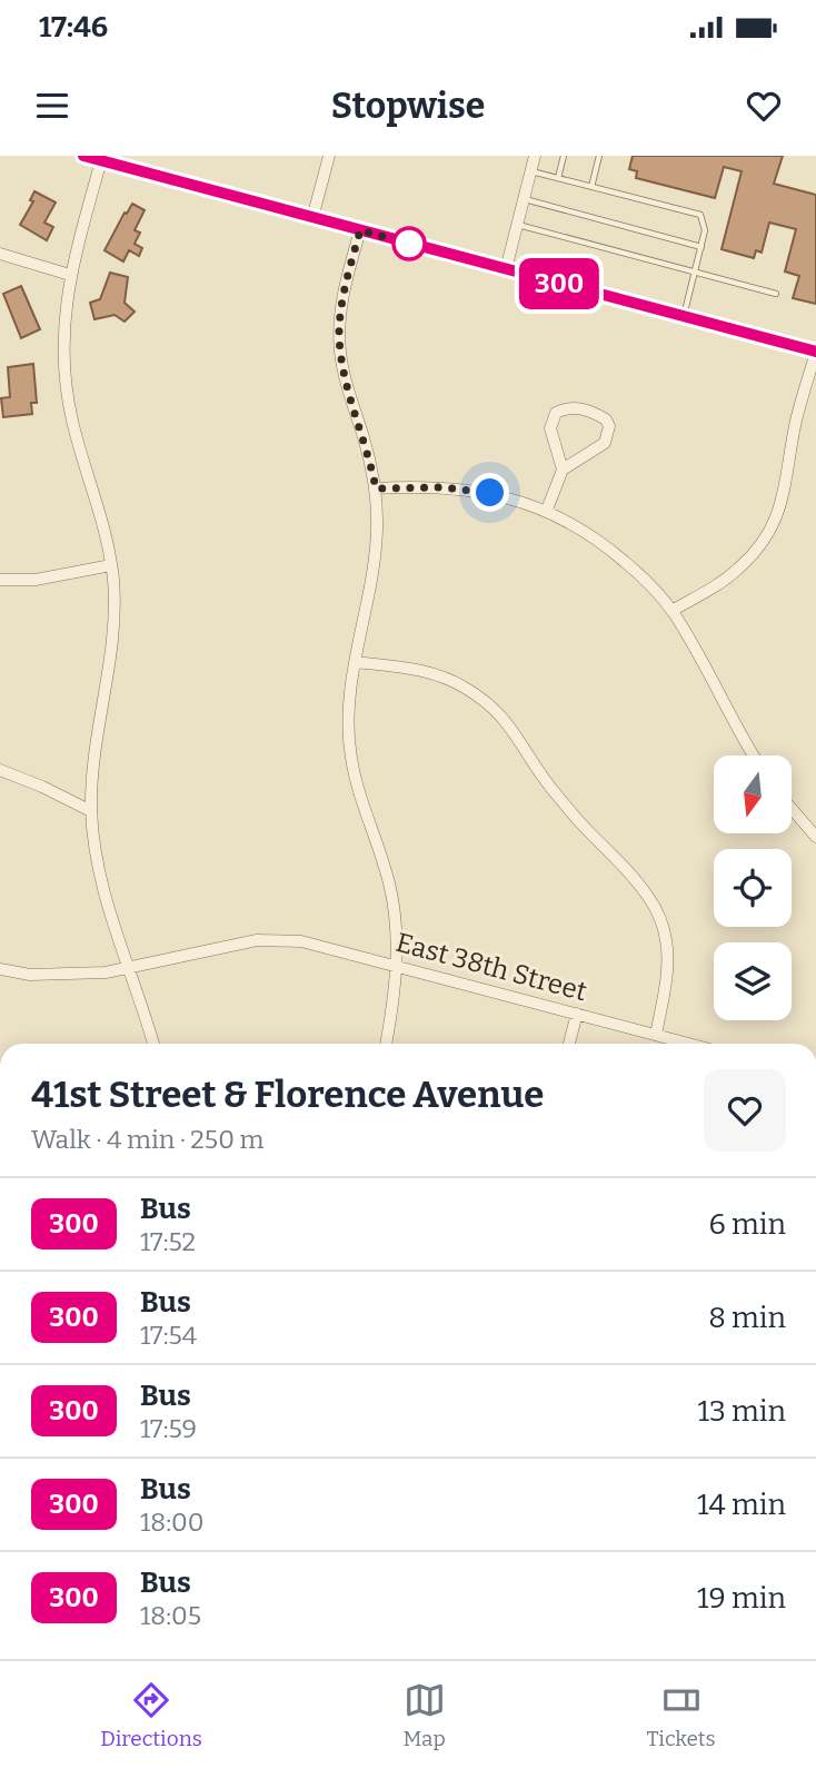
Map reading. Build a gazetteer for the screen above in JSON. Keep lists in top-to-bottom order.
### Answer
{
  "streets": {
    "street": ["East 38th Street"]
  },
  "lines": ["bus line 300"],
  "north": "bottom",
  "page": {
    "status": "17:46",
    "header": "Stopwise",
    "on_map": "300",
    "heading": ["41st Street & Florence Avenue", "Walk · 4 min · 250 m"],
    "list": [
      {
        "mark": "300",
        "name": "Bus",
        "note": "17:52",
        "value": "6 min"
      },
      {
        "mark": "300",
        "name": "Bus",
        "note": "17:54",
        "value": "8 min"
      },
      {
        "mark": "300",
        "name": "Bus",
        "note": "17:59",
        "value": "13 min"
      },
      {
        "mark": "300",
        "name": "Bus",
        "note": "18:00",
        "value": "14 min"
      },
      {
        "mark": "300",
        "name": "Bus",
        "note": "18:05",
        "value": "19 min"
      }
    ],
    "tabs": ["Directions", "Map", "Tickets"]
  }
}
